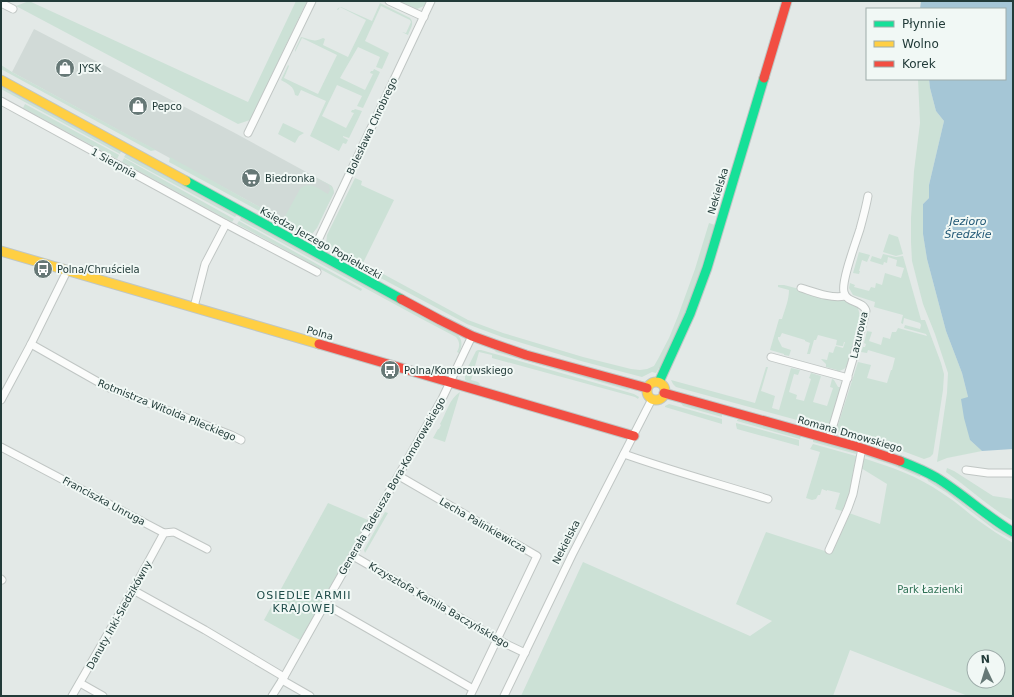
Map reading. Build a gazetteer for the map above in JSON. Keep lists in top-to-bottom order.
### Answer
{
  "streets": {
    "street": [
      "Bolesława Chrobrego",
      "1 Sierpnia",
      "Nekielska",
      "Księdza Jerzego Popiełuszki",
      "Polna",
      "Lazurowa",
      "Rotmistrza Witolda Pileckiego",
      "Romana Dmowskiego",
      "Generała Tadeusza Bora-Komorowskiego",
      "Franciszka Unruga",
      "Lecha Palinkiewicza",
      "Krzysztofa Kamila Baczyńskiego",
      "Danuty Inki-Siedzikówny"
    ]
  },
  "crossings": [
    ["Bolesława Chrobrego", "Księdza Jerzego Popiełuszki"],
    ["Nekielska", "Księdza Jerzego Popiełuszki"],
    ["Nekielska", "Polna"],
    ["Nekielska", "Romana Dmowskiego"],
    ["Nekielska", "Krzysztofa Kamila Baczyńskiego"],
    ["Księdza Jerzego Popiełuszki", "Romana Dmowskiego"],
    ["Księdza Jerzego Popiełuszki", "Generała Tadeusza Bora-Komorowskiego"],
    ["Polna", "Generała Tadeusza Bora-Komorowskiego"],
    ["Lazurowa", "Romana Dmowskiego"],
    ["Generała Tadeusza Bora-Komorowskiego", "Lecha Palinkiewicza"],
    ["Generała Tadeusza Bora-Komorowskiego", "Krzysztofa Kamila Baczyńskiego"],
    ["Franciszka Unruga", "Danuty Inki-Siedzikówny"],
    ["Lecha Palinkiewicza", "Krzysztofa Kamila Baczyńskiego"]
  ],
  "districts": ["OSIEDLE ARMII KRAJOWEJ"],
  "water": ["Jezioro Średzkie"],
  "parks": ["Park Łazienki"],
  "places": {
    "shop": ["JYSK", "Pepco"],
    "supermarket": ["Biedronka"],
    "bus stop": ["Polna/Chruściela", "Polna/Komorowskiego"]
  },
  "legend": ["Płynnie", "Wolno", "Korek"],
  "north": "top"
}
